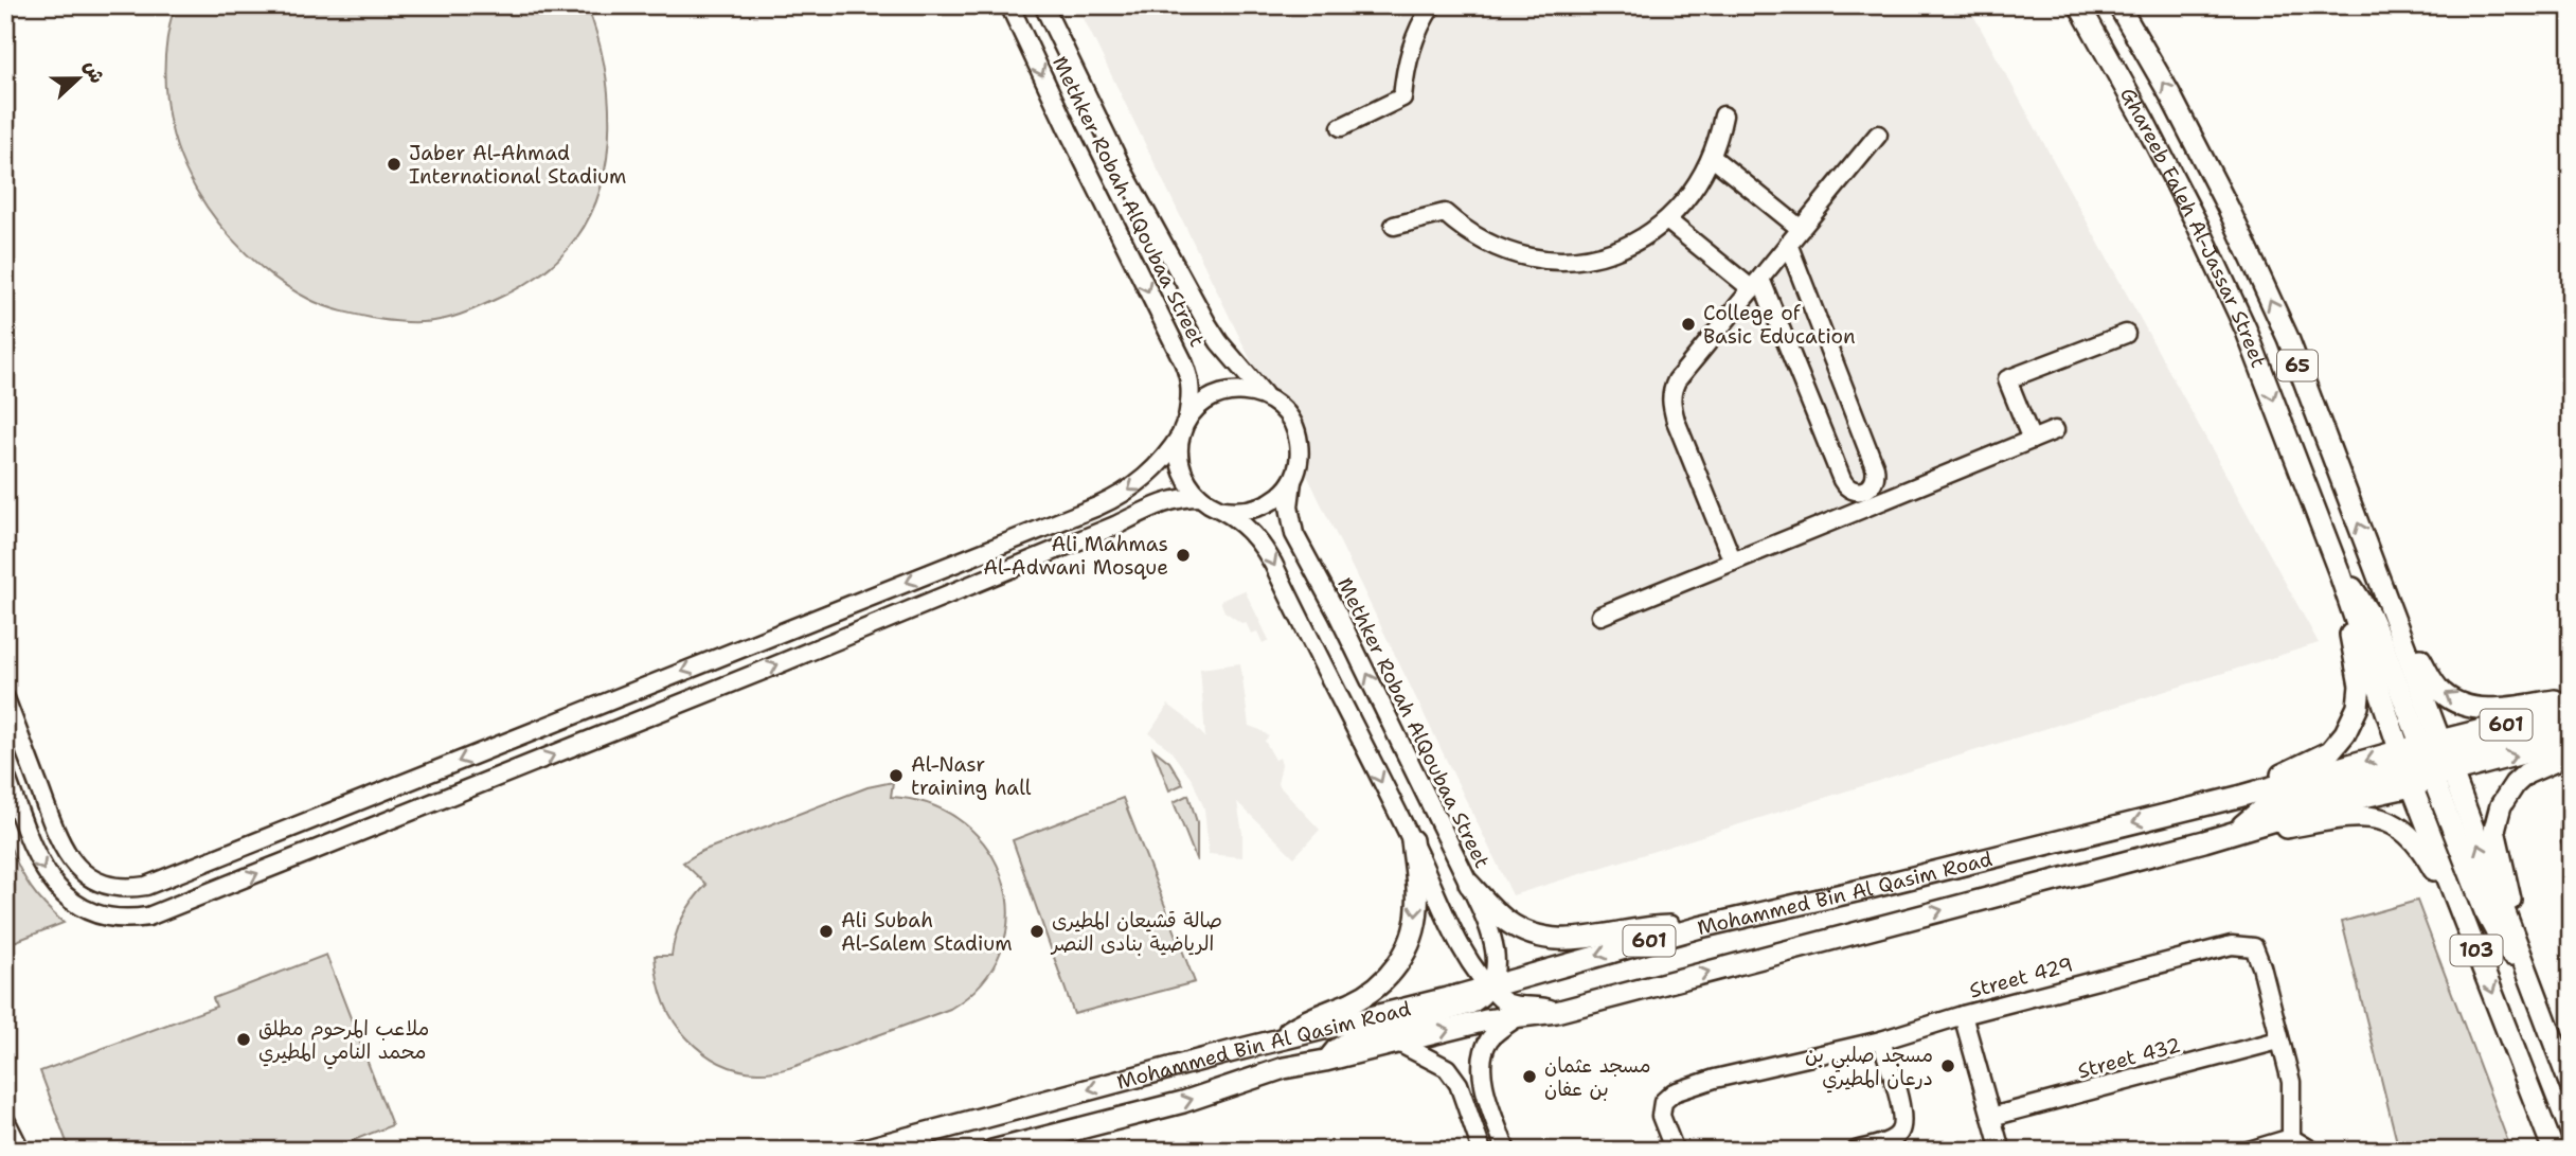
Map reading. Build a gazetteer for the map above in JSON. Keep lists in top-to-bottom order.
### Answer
{
  "streets": {
    "main road": [
      "Ghareeb Faleh Al-Jassar Street",
      "65",
      "601",
      "Mohammed Bin Al Qasim Road",
      "103"
    ],
    "street": ["Methker Robah AlQoubaa Street", "Street 429", "Street 432"]
  },
  "crossings": [
    ["Methker Robah AlQoubaa Street", "Mohammed Bin Al Qasim Road"],
    ["Ghareeb Faleh Al-Jassar Street", "Mohammed Bin Al Qasim Road"],
    ["Ghareeb Faleh Al-Jassar Street", "103"],
    ["Mohammed Bin Al Qasim Road", "103"],
    ["Street 429", "Street 432"]
  ],
  "places": [
    "Jaber Al-Ahmad International Stadium",
    "College of Basic Education",
    "Ali Mahmas Al-Adwani Mosque",
    "Al-Nasr training hall",
    "Ali Subah Al-Salem Stadium",
    "صالة قشيعان المطيرى الرياضية بنادى النصر",
    "ملاعب المرحوم مطلق محمد النامي المطيري",
    "مسجد صلبي بن درعان المطيري",
    "مسجد عثمان بن عفان"
  ],
  "north": "right"
}
